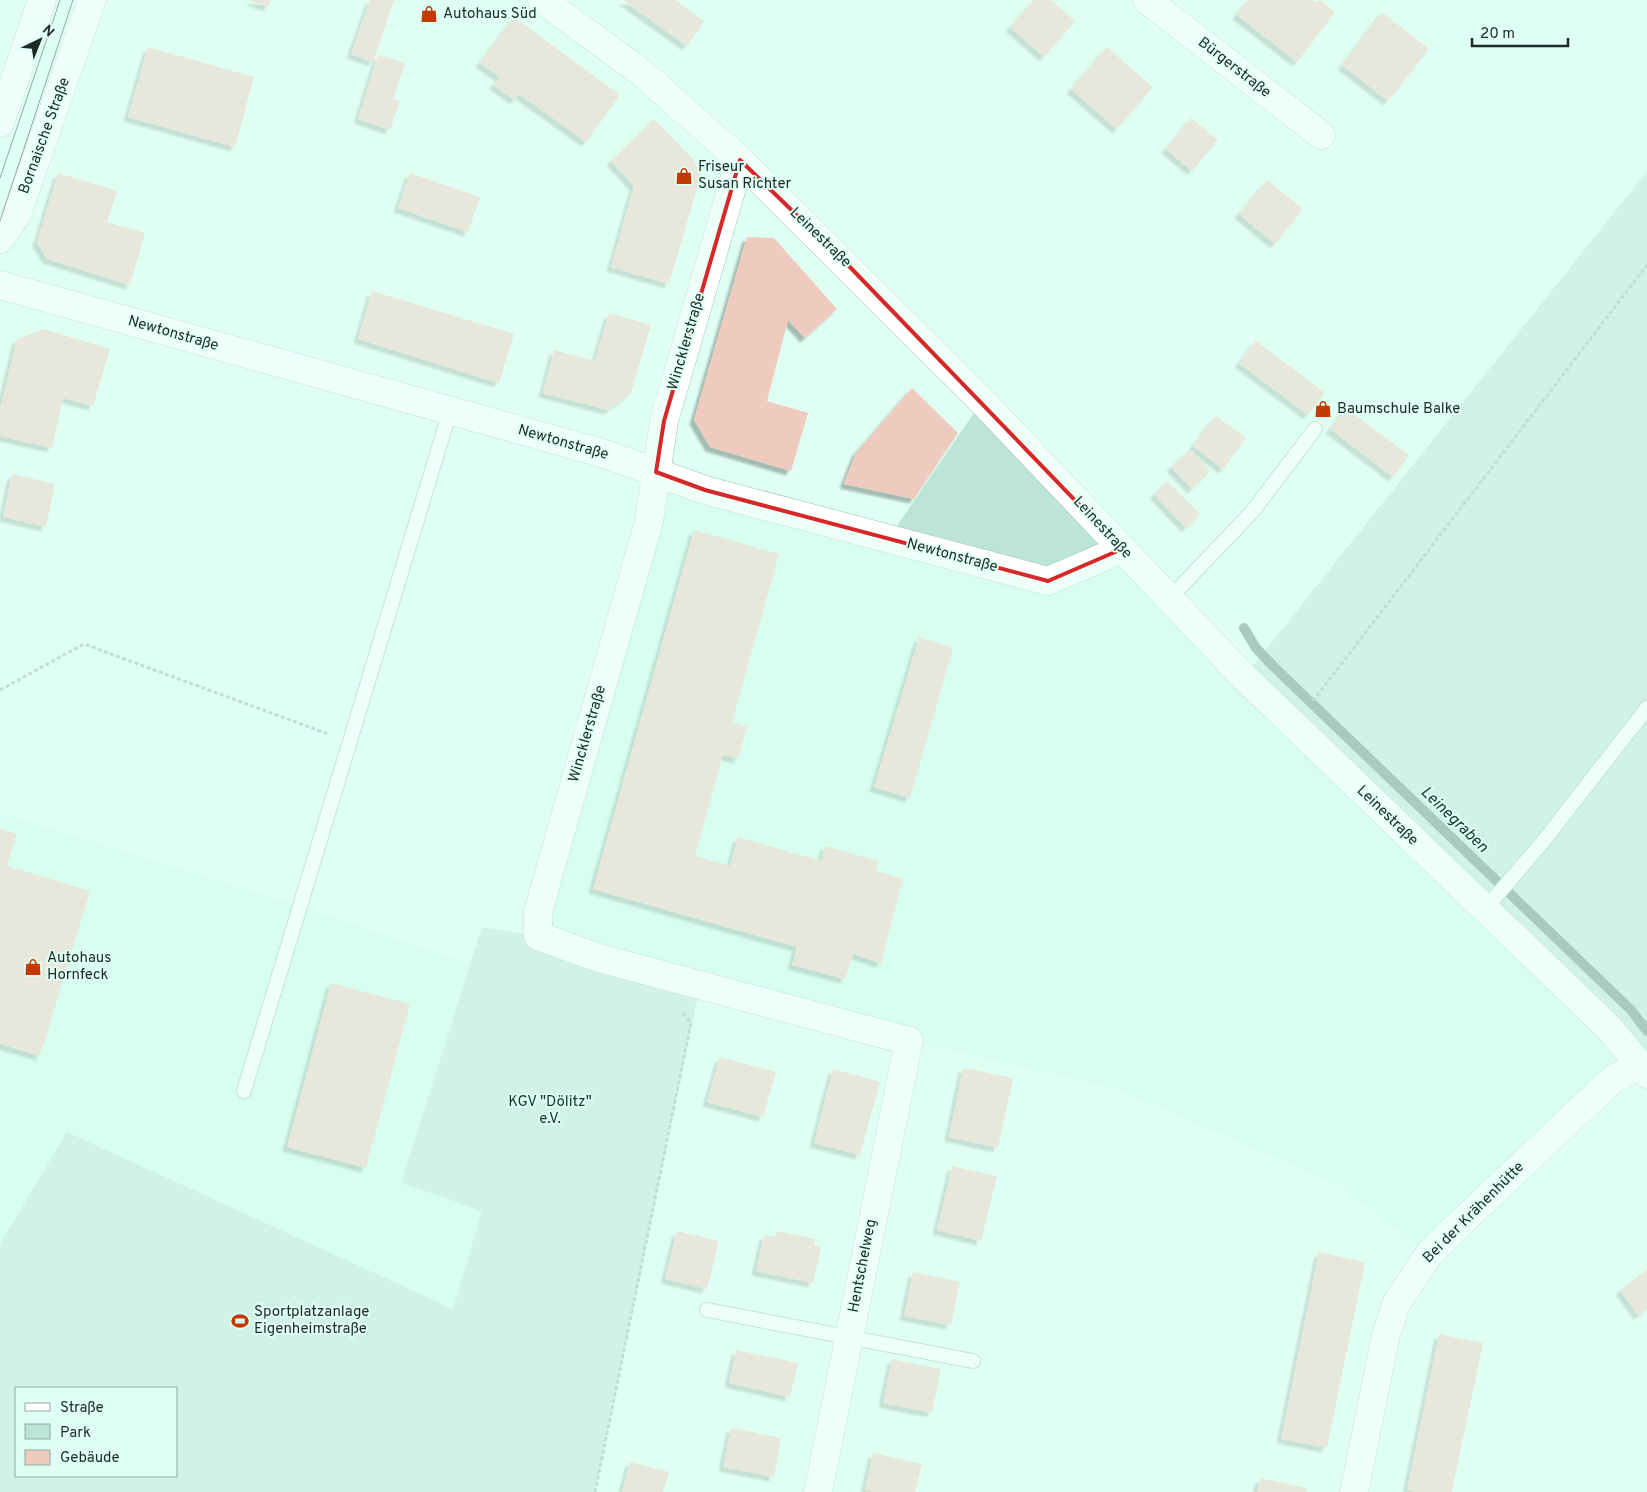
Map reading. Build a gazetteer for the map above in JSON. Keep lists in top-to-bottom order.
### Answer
{
  "streets": {
    "street": [
      "Bürgerstraße",
      "Bornaische Straße",
      "Leinestraße",
      "Newtonstraße",
      "Wincklerstraße",
      "Bei der Krähenhütte",
      "Hentschelweg"
    ]
  },
  "crossings": [
    ["Leinestraße", "Newtonstraße"],
    ["Leinestraße", "Wincklerstraße"],
    ["Leinestraße", "Bei der Krähenhütte"],
    ["Newtonstraße", "Wincklerstraße"],
    ["Wincklerstraße", "Hentschelweg"]
  ],
  "water": ["Leinegraben"],
  "parks": ["KGV \"Dölitz\" e.V."],
  "places": {
    "shop": [
      "Autohaus Süd",
      "Friseur Susan Richter",
      "Baumschule Balke",
      "Autohaus Hornfeck"
    ],
    "sports": ["Sportplatzanlage Eigenheimstraße"]
  },
  "legend": ["Straße", "Park", "Gebäude"],
  "scale_bar": "20 m",
  "north": "top right"
}
